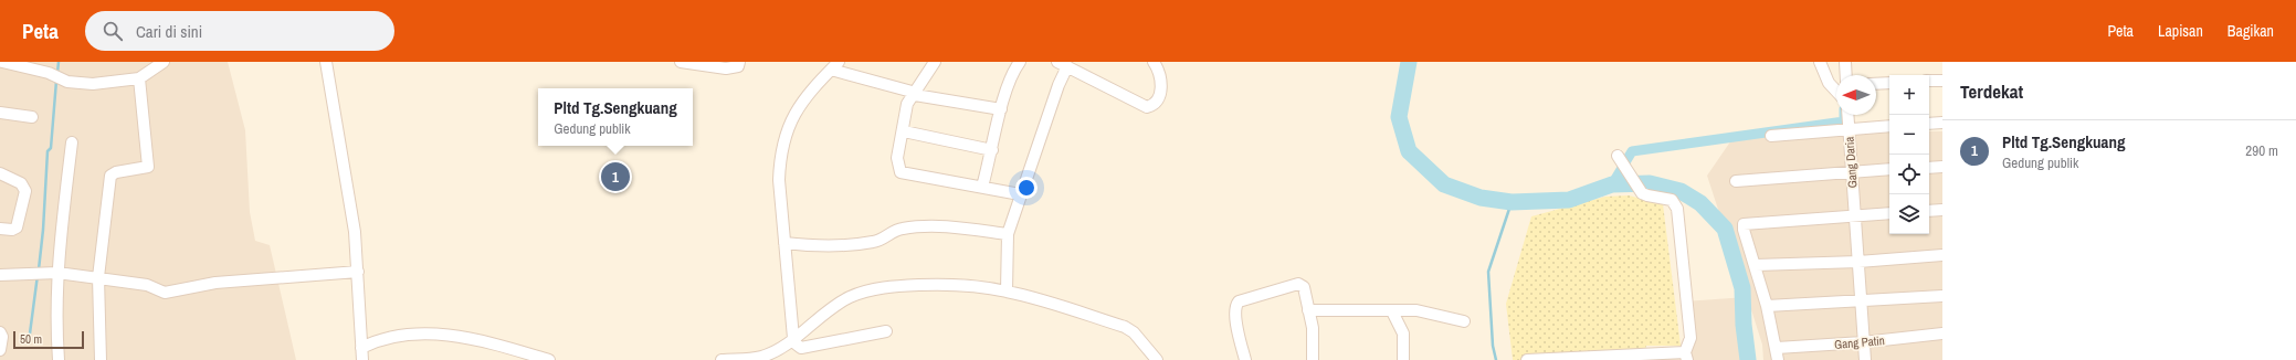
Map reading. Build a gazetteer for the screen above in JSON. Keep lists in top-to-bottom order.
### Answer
{
  "streets": {
    "street": ["Gang Daria", "Gang Patin"]
  },
  "crossings": [
    ["Gang Daria", "Gang Patin"]
  ],
  "scale_bar": "50 m",
  "north": "left",
  "page": {
    "header": "Peta",
    "search": "Cari di sini",
    "nav": ["Peta", "Lapisan", "Bagikan"],
    "heading": "Terdekat",
    "map_buttons": ["+", "−"],
    "popup": ["Pltd Tg.Sengkuang", "Gedung publik"],
    "list": [
      {
        "mark": "1",
        "name": "Pltd Tg.Sengkuang",
        "note": "Gedung publik",
        "value": "290 m"
      }
    ],
    "pins": "1",
    "scale": "50 m"
  }
}
